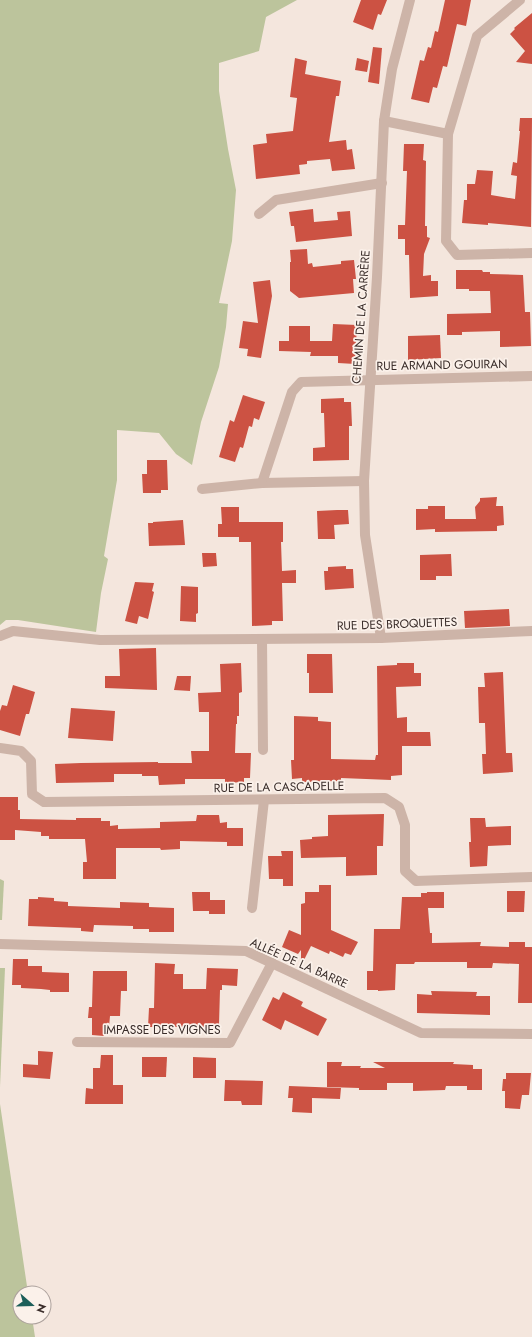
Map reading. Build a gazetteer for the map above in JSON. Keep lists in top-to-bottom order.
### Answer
{
  "streets": {
    "street": [
      "CHEMIN DE LA CARRÈRE",
      "RUE ARMAND GOUIRAN",
      "RUE DES BROQUETTES",
      "RUE DE LA CASCADELLE",
      "ALLÉE DE LA BARRE",
      "IMPASSE DES VIGNES"
    ]
  },
  "crossings": [
    ["CHEMIN DE LA CARRÈRE", "RUE ARMAND GOUIRAN"],
    ["CHEMIN DE LA CARRÈRE", "RUE DES BROQUETTES"],
    ["ALLÉE DE LA BARRE", "IMPASSE DES VIGNES"]
  ],
  "north": "right"
}
